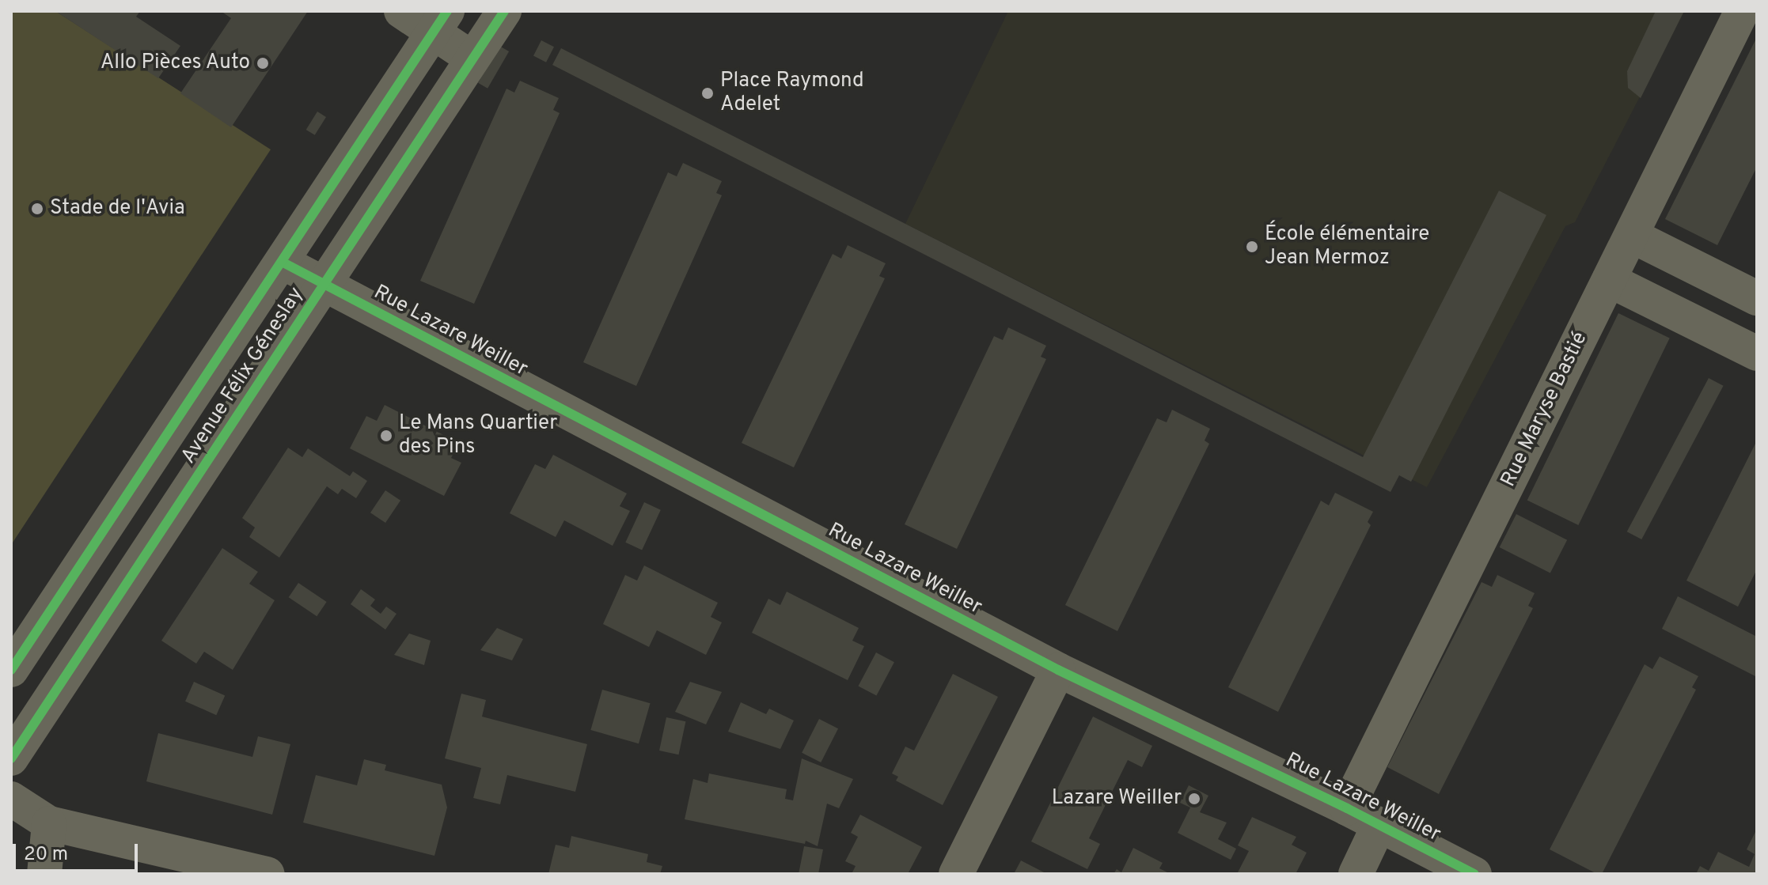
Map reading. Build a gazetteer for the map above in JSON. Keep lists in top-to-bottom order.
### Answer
{
  "streets": {
    "street": ["Rue Lazare Weiller", "Avenue Félix Géneslay", "Rue Maryse Bastié"]
  },
  "crossings": [
    ["Rue Lazare Weiller", "Avenue Félix Géneslay"],
    ["Rue Lazare Weiller", "Rue Maryse Bastié"]
  ],
  "places": [
    "Allo Pièces Auto",
    "Place Raymond Adelet",
    "Stade de l'Avia",
    "École élémentaire Jean Mermoz",
    "Le Mans Quartier des Pins",
    "Lazare Weiller"
  ],
  "scale_bar": "20 m"
}
